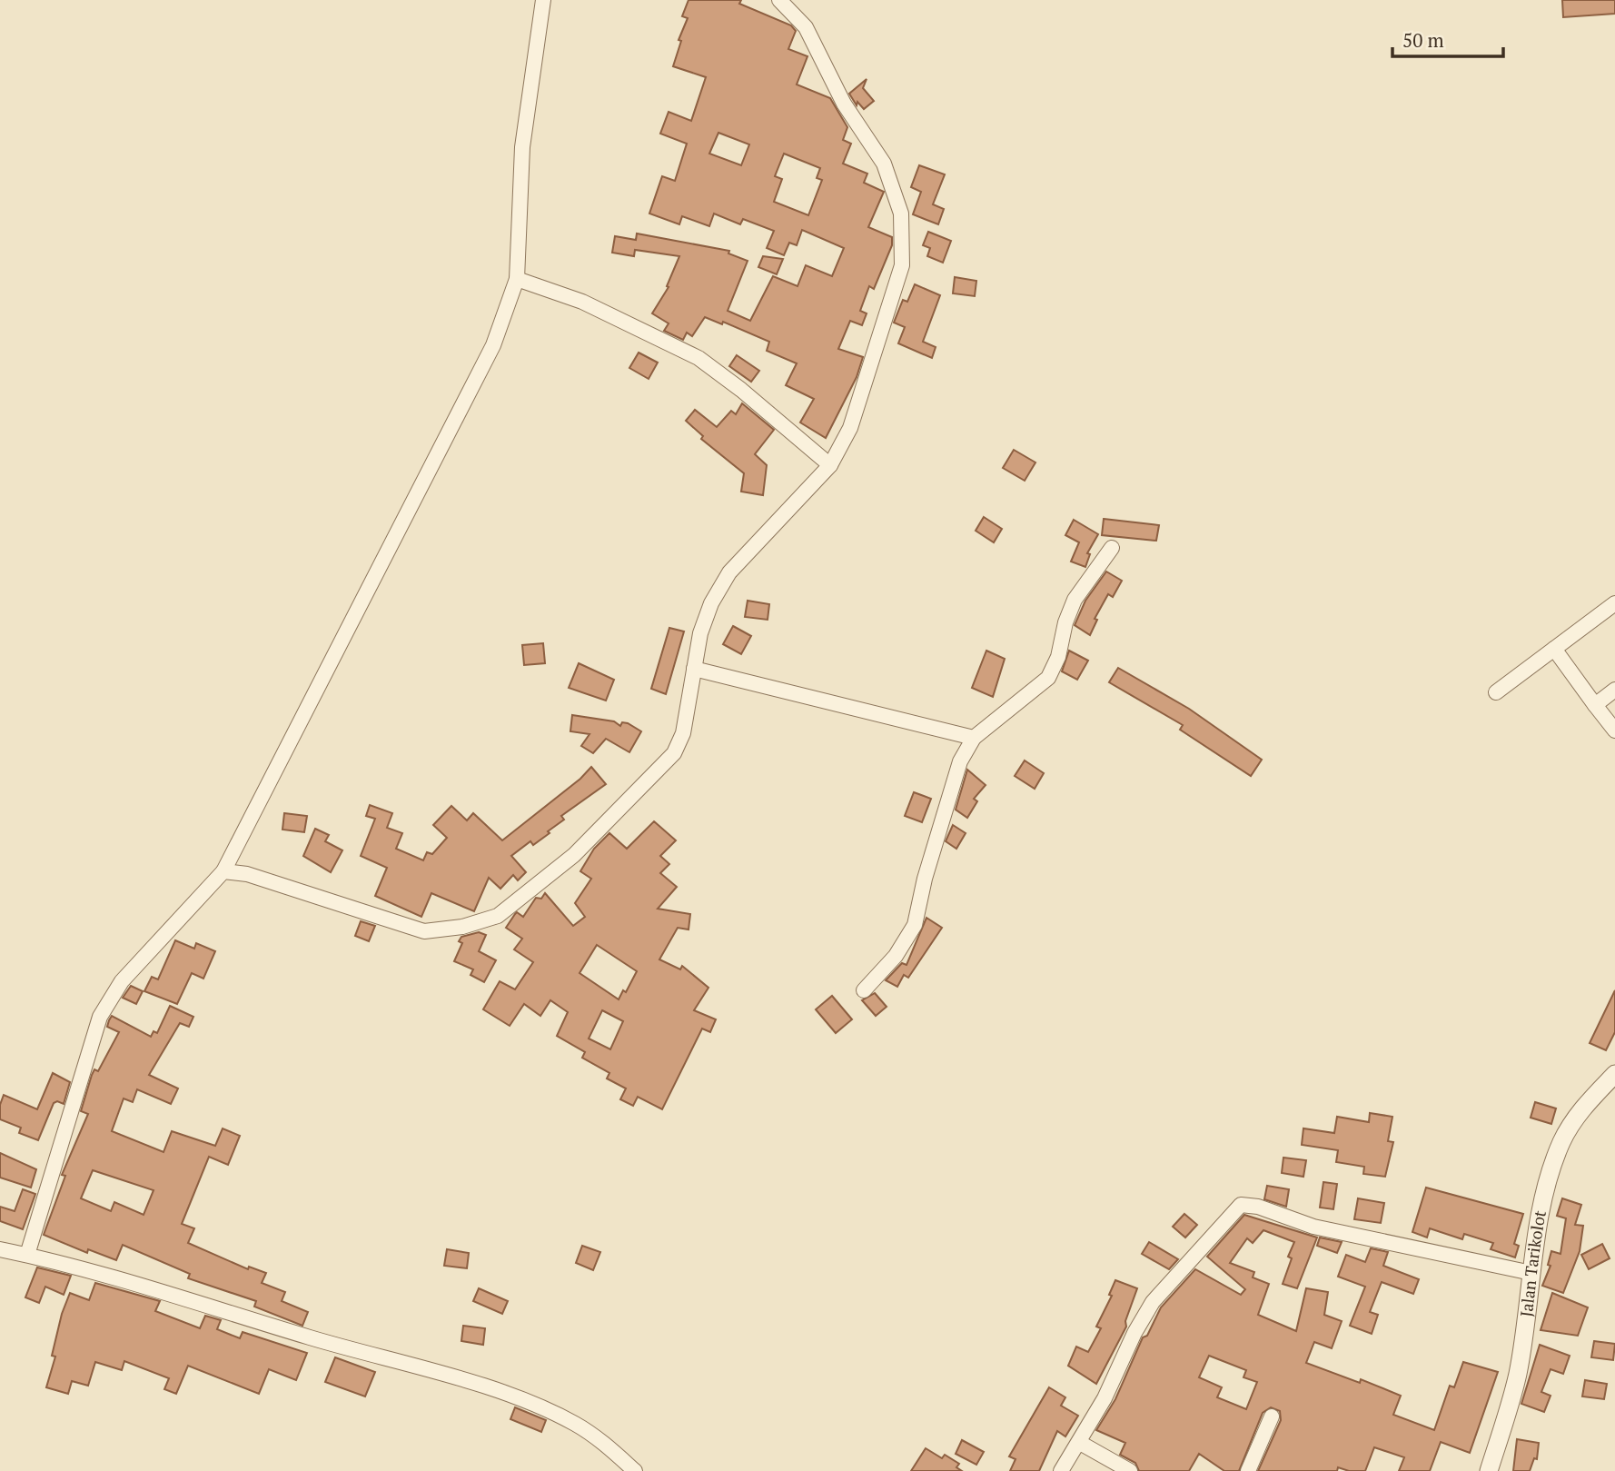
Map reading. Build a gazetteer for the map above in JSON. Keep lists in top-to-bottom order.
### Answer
{
  "streets": {
    "street": ["Jalan Tarikolot"]
  },
  "scale_bar": "50 m"
}
